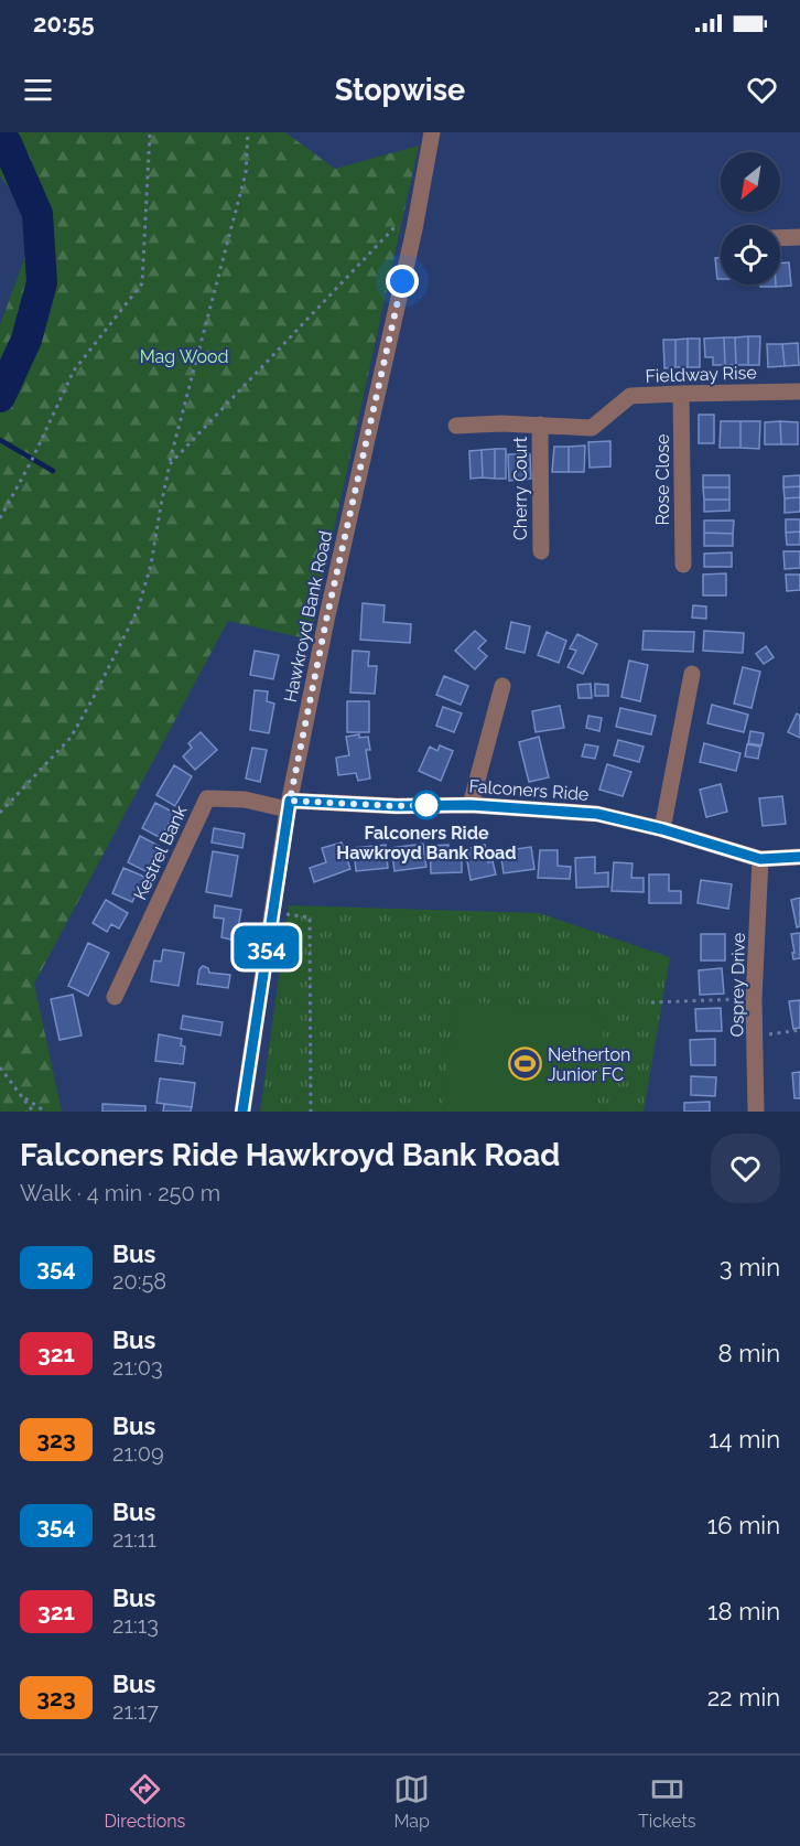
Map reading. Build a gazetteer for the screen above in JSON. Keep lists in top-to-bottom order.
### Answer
{
  "streets": {
    "street": [
      "Fieldway Rise",
      "Rose Close",
      "Cherry Court",
      "Hawkroyd Bank Road",
      "Falconers Ride",
      "Kestrel Bank",
      "Osprey Drive"
    ]
  },
  "crossings": [
    ["Fieldway Rise", "Rose Close"],
    ["Fieldway Rise", "Cherry Court"],
    ["Hawkroyd Bank Road", "Falconers Ride"],
    ["Hawkroyd Bank Road", "Kestrel Bank"],
    ["Falconers Ride", "Kestrel Bank"],
    ["Falconers Ride", "Osprey Drive"]
  ],
  "parks": ["Mag Wood"],
  "places": {
    "other": ["Falconers Ride Hawkroyd Bank Road"],
    "sports": ["Netherton Junior FC"]
  },
  "lines": ["bus line 354"],
  "north": "bottom left",
  "page": {
    "status": "20:55",
    "header": "Stopwise",
    "on_map": "354",
    "heading": ["Falconers Ride Hawkroyd Bank Road", "Walk · 4 min · 250 m"],
    "list": [
      {
        "mark": "354",
        "name": "Bus",
        "note": "20:58",
        "value": "3 min"
      },
      {
        "mark": "321",
        "name": "Bus",
        "note": "21:03",
        "value": "8 min"
      },
      {
        "mark": "323",
        "name": "Bus",
        "note": "21:09",
        "value": "14 min"
      },
      {
        "mark": "354",
        "name": "Bus",
        "note": "21:11",
        "value": "16 min"
      },
      {
        "mark": "321",
        "name": "Bus",
        "note": "21:13",
        "value": "18 min"
      },
      {
        "mark": "323",
        "name": "Bus",
        "note": "21:17",
        "value": "22 min"
      }
    ],
    "tabs": ["Directions", "Map", "Tickets"]
  }
}
